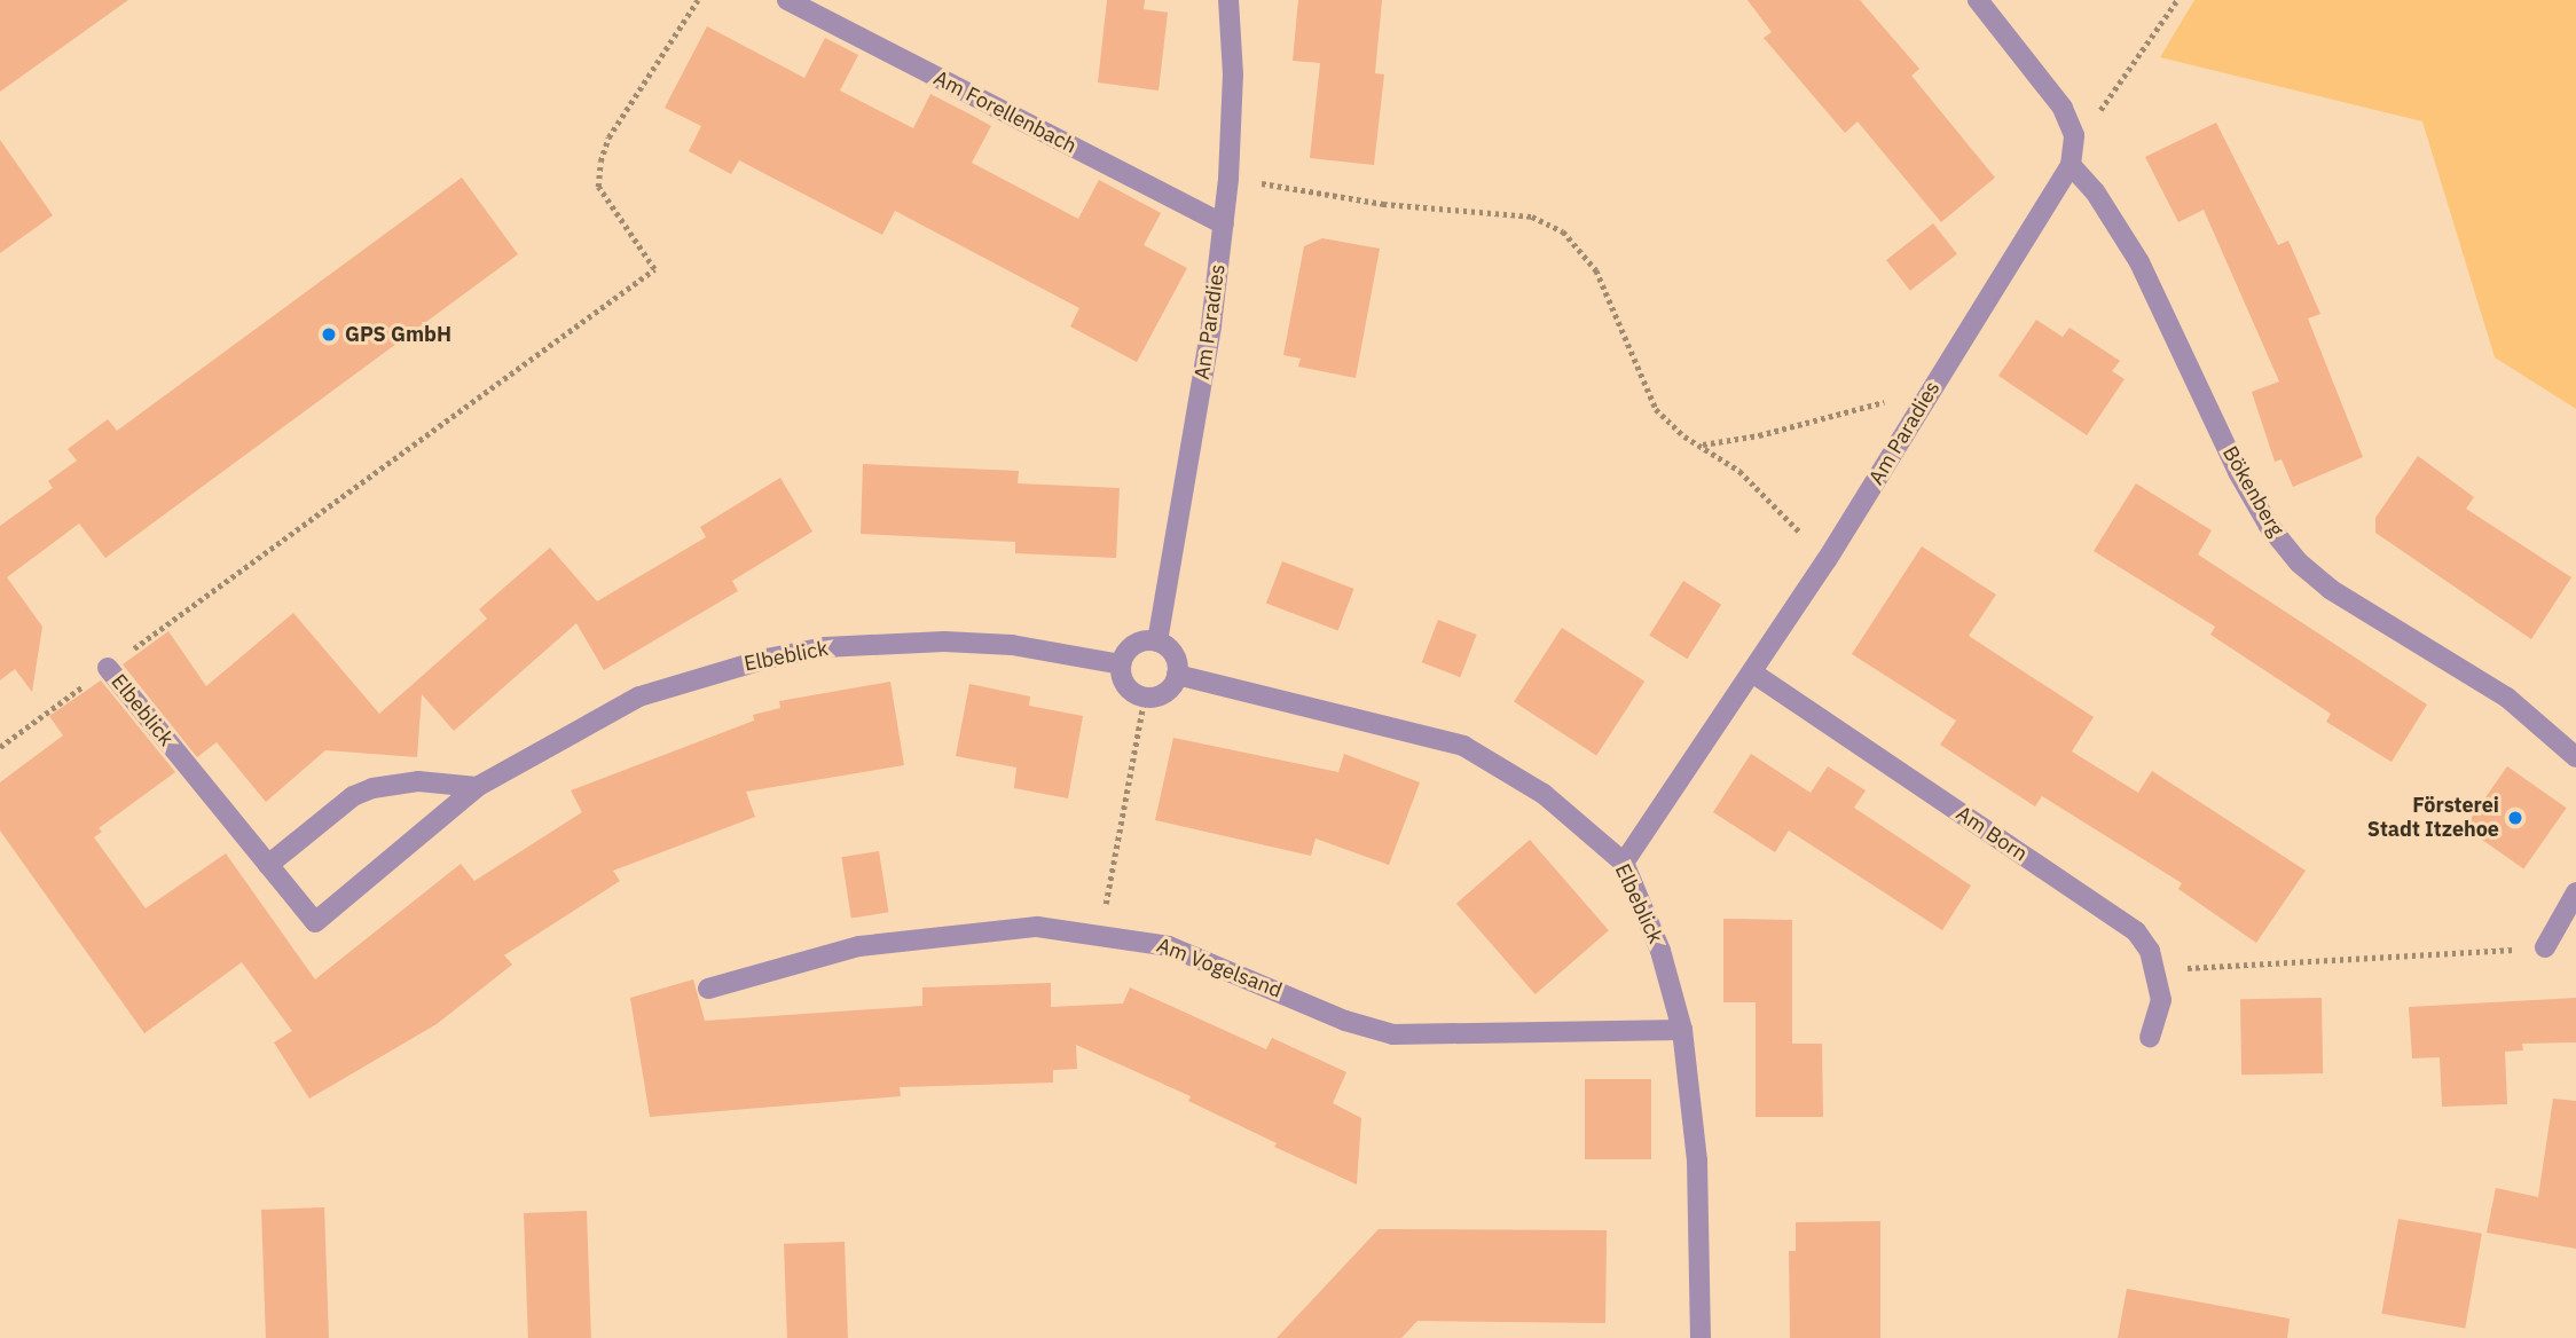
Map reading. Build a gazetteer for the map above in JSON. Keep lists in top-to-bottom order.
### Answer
{
  "streets": {
    "street": [
      "Am Forellenbach",
      "Am Paradies",
      "Bökenberg",
      "Elbeblick",
      "Am Born",
      "Am Vogelsand"
    ]
  },
  "crossings": [
    ["Am Forellenbach", "Am Paradies"],
    ["Am Paradies", "Bökenberg"],
    ["Am Paradies", "Elbeblick"],
    ["Am Paradies", "Am Born"],
    ["Elbeblick", "Am Vogelsand"]
  ],
  "places": ["GPS GmbH", "Försterei Stadt Itzehoe"]
}
